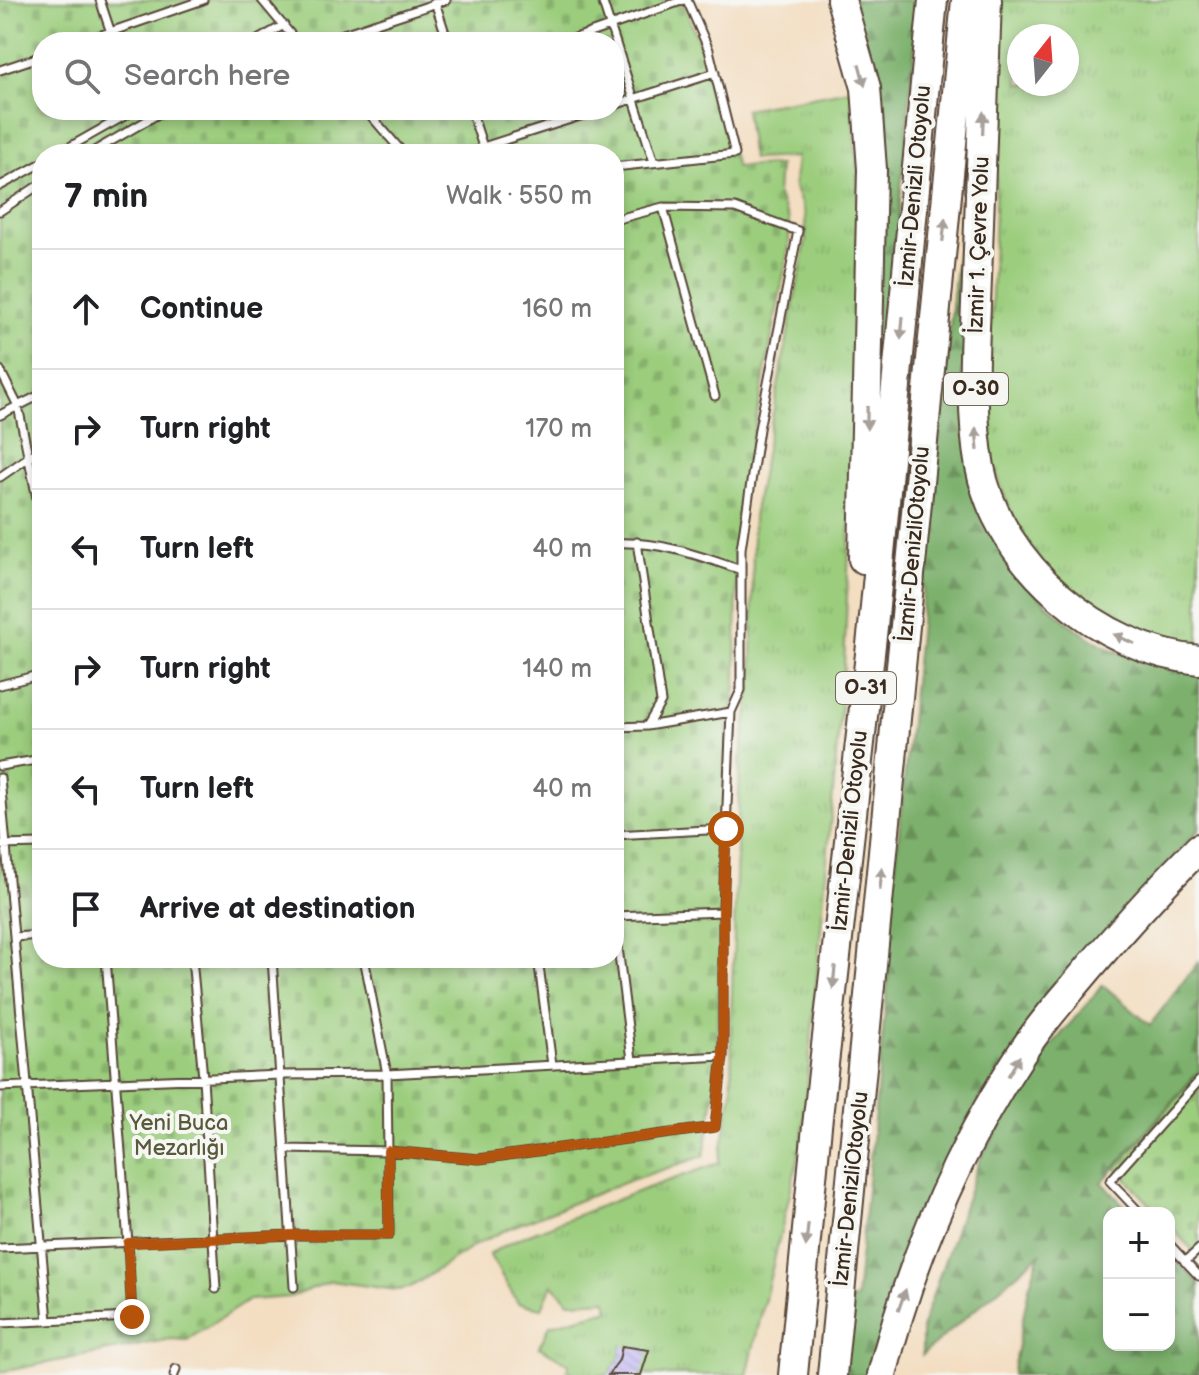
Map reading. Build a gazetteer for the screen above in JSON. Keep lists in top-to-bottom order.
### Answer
{
  "streets": {
    "highway": [
      "İzmir-Denizli Otoyolu",
      "İzmir 1. Çevre Yolu",
      "O-30",
      "İzmir-DenizliOtoyolu",
      "O-31"
    ]
  },
  "parks": ["Yeni Buca Mezarlığı"],
  "north": "top",
  "page": {
    "search": "Search here",
    "heading": ["7 min", "Walk · 550 m"],
    "list": [
      ["Continue", "160 m"],
      ["Turn right", "170 m"],
      ["Turn left", "40 m"],
      ["Turn right", "140 m"],
      ["Turn left", "40 m"],
      "Arrive at destination"
    ],
    "map_buttons": ["+", "−"]
  }
}
